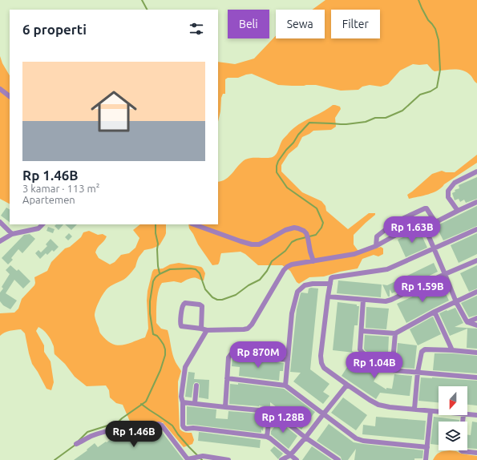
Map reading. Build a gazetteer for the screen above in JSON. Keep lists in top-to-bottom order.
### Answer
{
  "north": "bottom",
  "page": {
    "chip": ["Beli", "Sewa", "Filter"],
    "heading": "6 properti",
    "list": [
      {
        "name": "Rp 1.46B",
        "note": "3 kamar · 113 m² · Apartemen"
      }
    ],
    "price": [
      "Rp 1.63B",
      "Rp 1.59B",
      "Rp 870M",
      "Rp 1.04B",
      "Rp 1.28B",
      "Rp 1.46B"
    ]
  }
}
